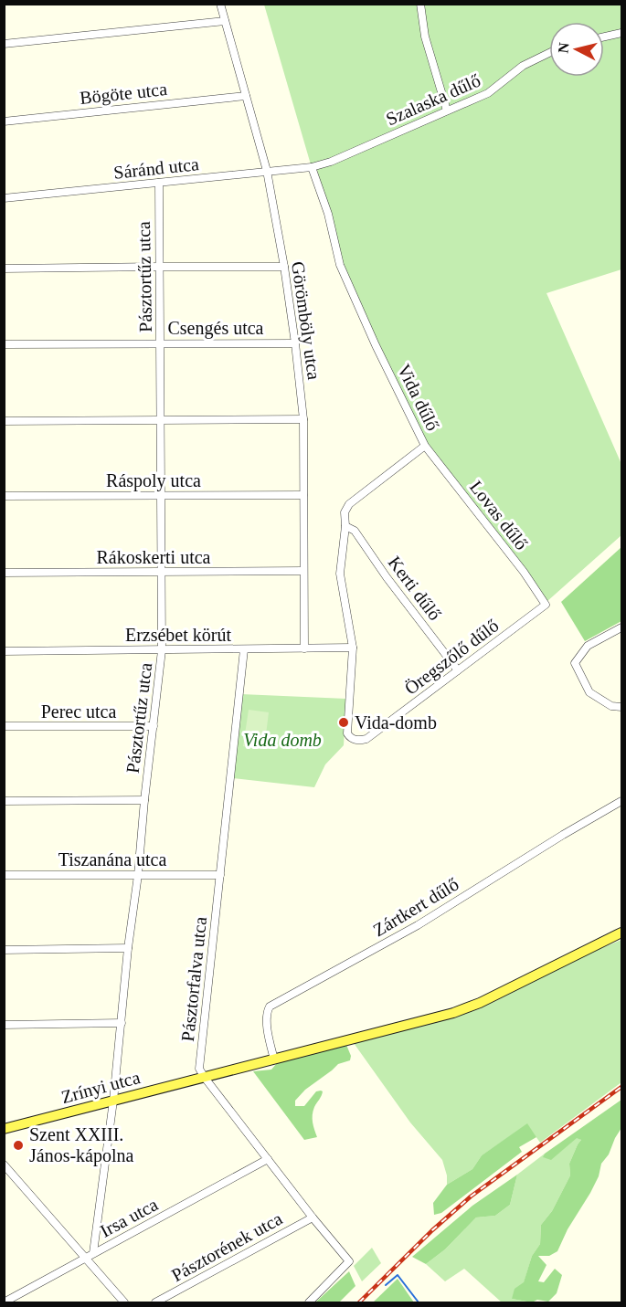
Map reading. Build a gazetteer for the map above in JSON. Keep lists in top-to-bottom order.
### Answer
{
  "streets": {
    "main road": ["Zrínyi utca"],
    "street": [
      "Bögöte utca",
      "Szalaska dűlő",
      "Sáránd utca",
      "Pásztortűz utca",
      "Görömböly utca",
      "Csengés utca",
      "Vida dűlő",
      "Ráspoly utca",
      "Lovas dűlő",
      "Rákoskerti utca",
      "Kerti dűlő",
      "Erzsébet körút",
      "Öregszőlő dűlő",
      "Perec utca",
      "Tiszanána utca",
      "Zártkert dűlő",
      "Pásztorfalva utca",
      "Irsa utca",
      "Pásztorének utca"
    ]
  },
  "crossings": [
    ["Bögöte utca", "Görömböly utca"],
    ["Szalaska dűlő", "Sáránd utca"],
    ["Szalaska dűlő", "Vida dűlő"],
    ["Sáránd utca", "Pásztortűz utca"],
    ["Sáránd utca", "Görömböly utca"],
    ["Sáránd utca", "Vida dűlő"],
    ["Pásztortűz utca", "Csengés utca"],
    ["Pásztortűz utca", "Ráspoly utca"],
    ["Pásztortűz utca", "Rákoskerti utca"],
    ["Pásztortűz utca", "Erzsébet körút"],
    ["Pásztortűz utca", "Perec utca"],
    ["Pásztortűz utca", "Tiszanána utca"],
    ["Pásztortűz utca", "Zrínyi utca"],
    ["Pásztortűz utca", "Irsa utca"],
    ["Görömböly utca", "Csengés utca"],
    ["Görömböly utca", "Ráspoly utca"],
    ["Görömböly utca", "Rákoskerti utca"],
    ["Görömböly utca", "Erzsébet körút"],
    ["Vida dűlő", "Lovas dűlő"],
    ["Vida dűlő", "Kerti dűlő"],
    ["Vida dűlő", "Erzsébet körút"],
    ["Vida dűlő", "Öregszőlő dűlő"],
    ["Lovas dűlő", "Öregszőlő dűlő"],
    ["Kerti dűlő", "Öregszőlő dűlő"],
    ["Erzsébet körút", "Pásztorfalva utca"],
    ["Tiszanána utca", "Pásztorfalva utca"],
    ["Zártkert dűlő", "Zrínyi utca"],
    ["Pásztorfalva utca", "Zrínyi utca"],
    ["Pásztorfalva utca", "Irsa utca"],
    ["Pásztorfalva utca", "Pásztorének utca"]
  ],
  "parks": ["Vida domb"],
  "places": ["Vida-domb", "Szent XXIII. János-kápolna"],
  "north": "left"
}
